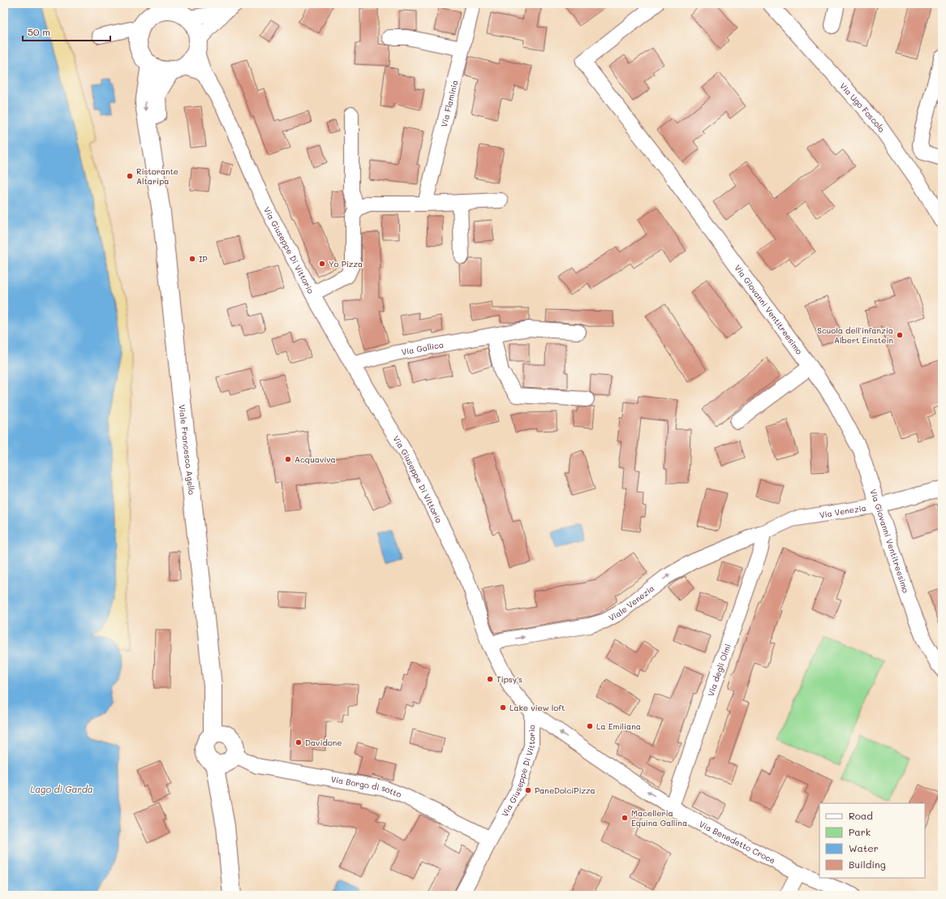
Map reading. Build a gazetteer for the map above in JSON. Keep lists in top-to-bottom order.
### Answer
{
  "streets": {
    "main road": ["Viale Francesco Agello"],
    "street": [
      "Via Flaminia",
      "Via Ugo Foscolo",
      "Via Giuseppe Di Vittorio",
      "Via Giovanni Ventitreesimo",
      "Via Gallica",
      "Via Venezia",
      "Viale Venezia",
      "Via degli Olmi",
      "Via Borgo di sotto",
      "Via Benedetto Croce"
    ]
  },
  "crossings": [
    ["Via Giuseppe Di Vittorio", "Via Gallica"],
    ["Via Giuseppe Di Vittorio", "Viale Francesco Agello"],
    ["Via Giuseppe Di Vittorio", "Viale Venezia"],
    ["Via Giuseppe Di Vittorio", "Via Borgo di sotto"],
    ["Via Giuseppe Di Vittorio", "Via Benedetto Croce"],
    ["Via Giovanni Ventitreesimo", "Via Venezia"],
    ["Viale Francesco Agello", "Via Borgo di sotto"],
    ["Via Venezia", "Viale Venezia"],
    ["Via Venezia", "Via degli Olmi"],
    ["Viale Venezia", "Via degli Olmi"],
    ["Via degli Olmi", "Via Benedetto Croce"]
  ],
  "one_way": ["Viale Venezia", "Via Benedetto Croce"],
  "water": ["Lago di Garda"],
  "places": [
    "Ristorante Altaripa",
    "IP",
    "Yo Pizza",
    "Scuola dell'infanzia Albert Einstein",
    "Acquaviva",
    "Tipsy's",
    "Lake view loft",
    "La Emiliana",
    "Davidone",
    "PaneDolciPizza",
    "Macelleria Equina Gallina"
  ],
  "legend": [
    "Road",
    "Park",
    "Water",
    "Building"
  ],
  "scale_bar": "50 m"
}
